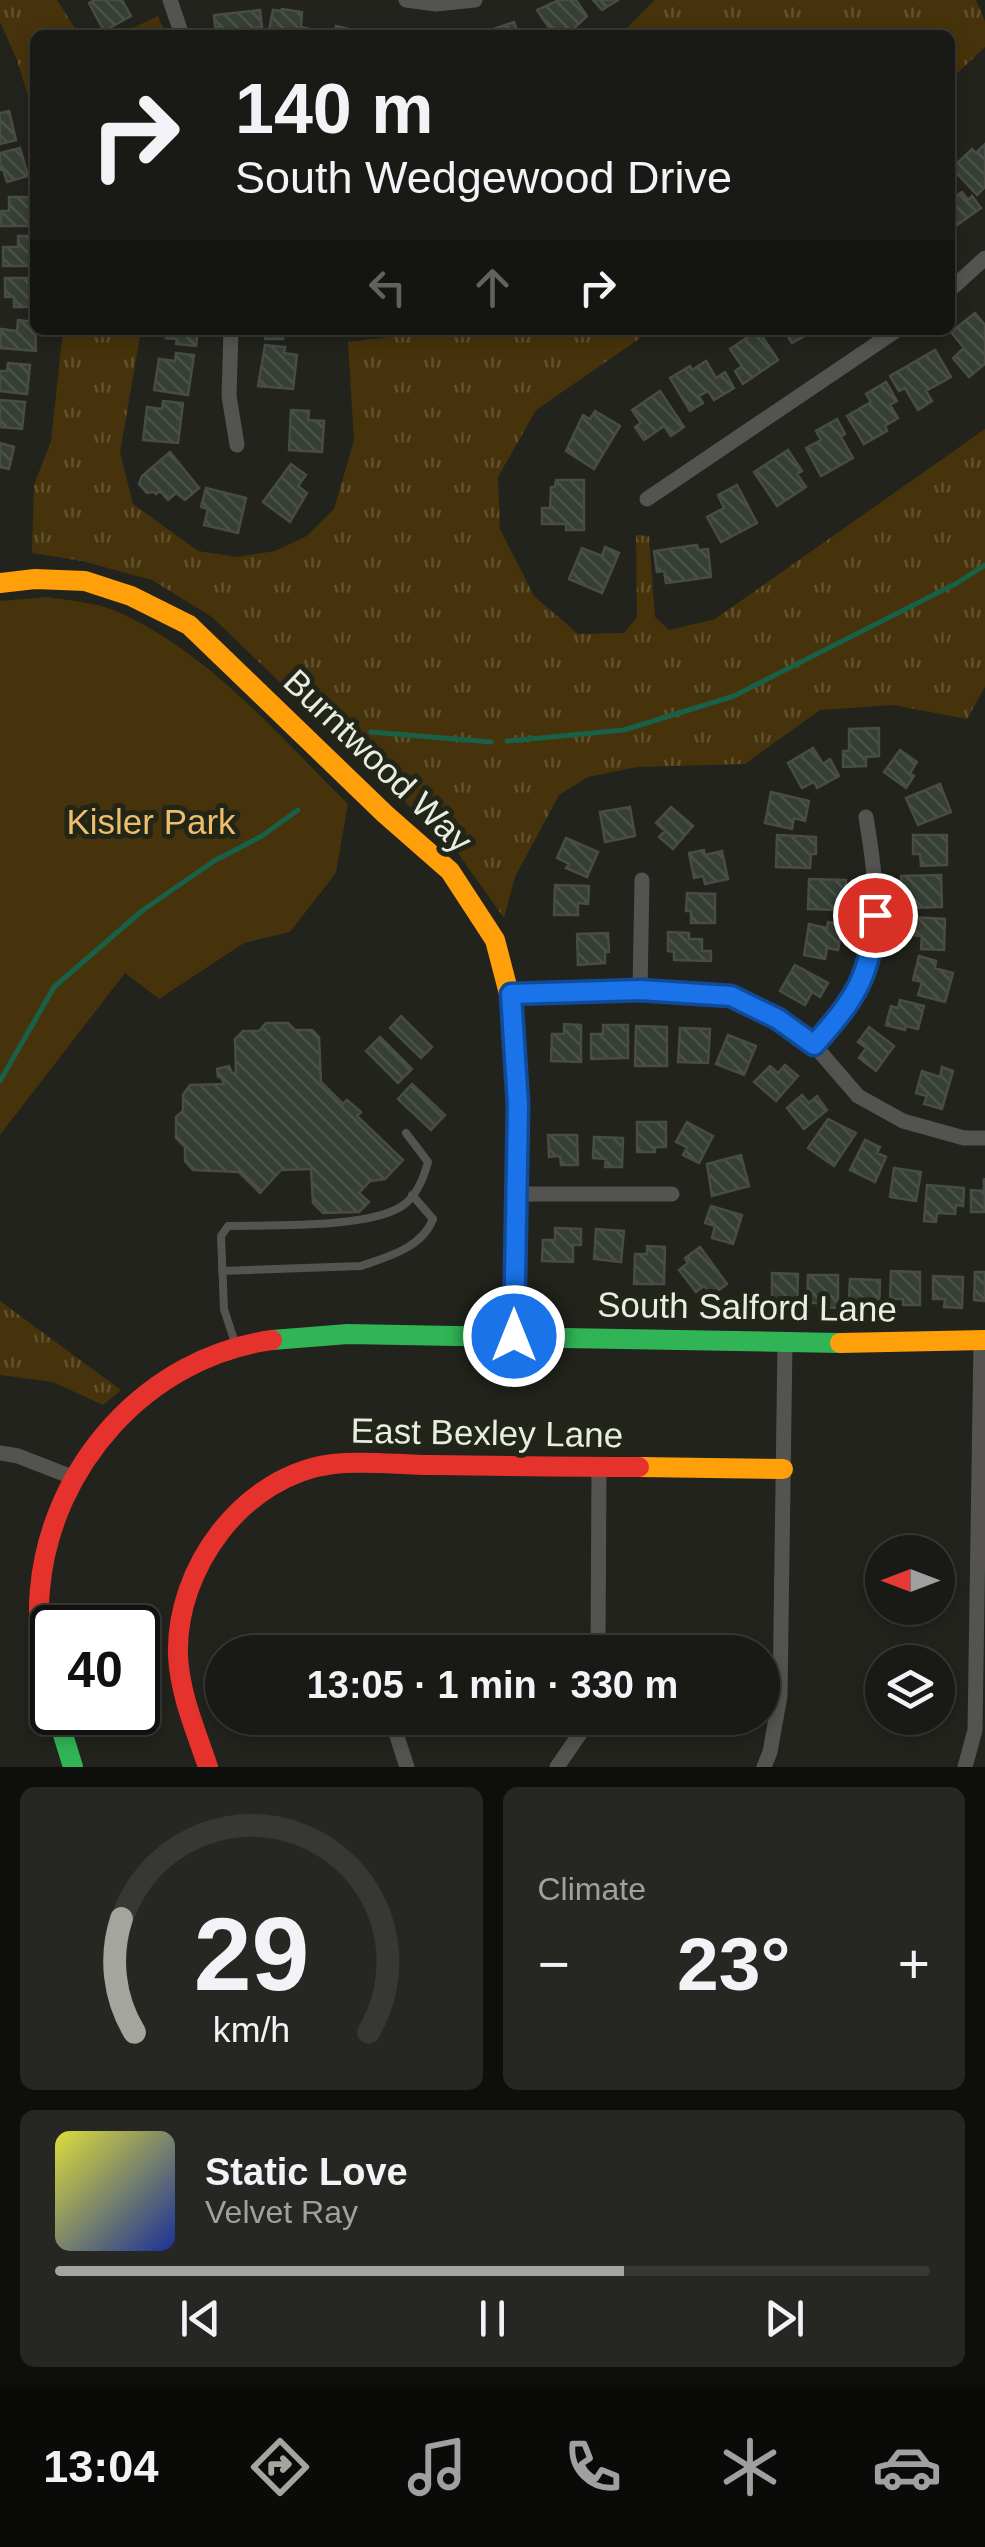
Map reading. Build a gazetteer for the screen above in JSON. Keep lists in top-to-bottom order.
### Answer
{
  "streets": {
    "street": ["Burntwood Way", "South Salford Lane", "East Bexley Lane"]
  },
  "crossings": [
    ["Burntwood Way", "South Salford Lane"]
  ],
  "parks": ["Kisler Park"],
  "north": "left",
  "page": {
    "turn": ["140 m", "South Wedgewood Drive"],
    "limit": "40",
    "trip": "13:05 · 1 min · 330 m",
    "tile": "Climate",
    "heat": ["−", "23°", "+"],
    "song": ["Static Love", "Velvet Ray"],
    "tabs": "13:04",
    "gauge": ["29", "km/h"]
  }
}
